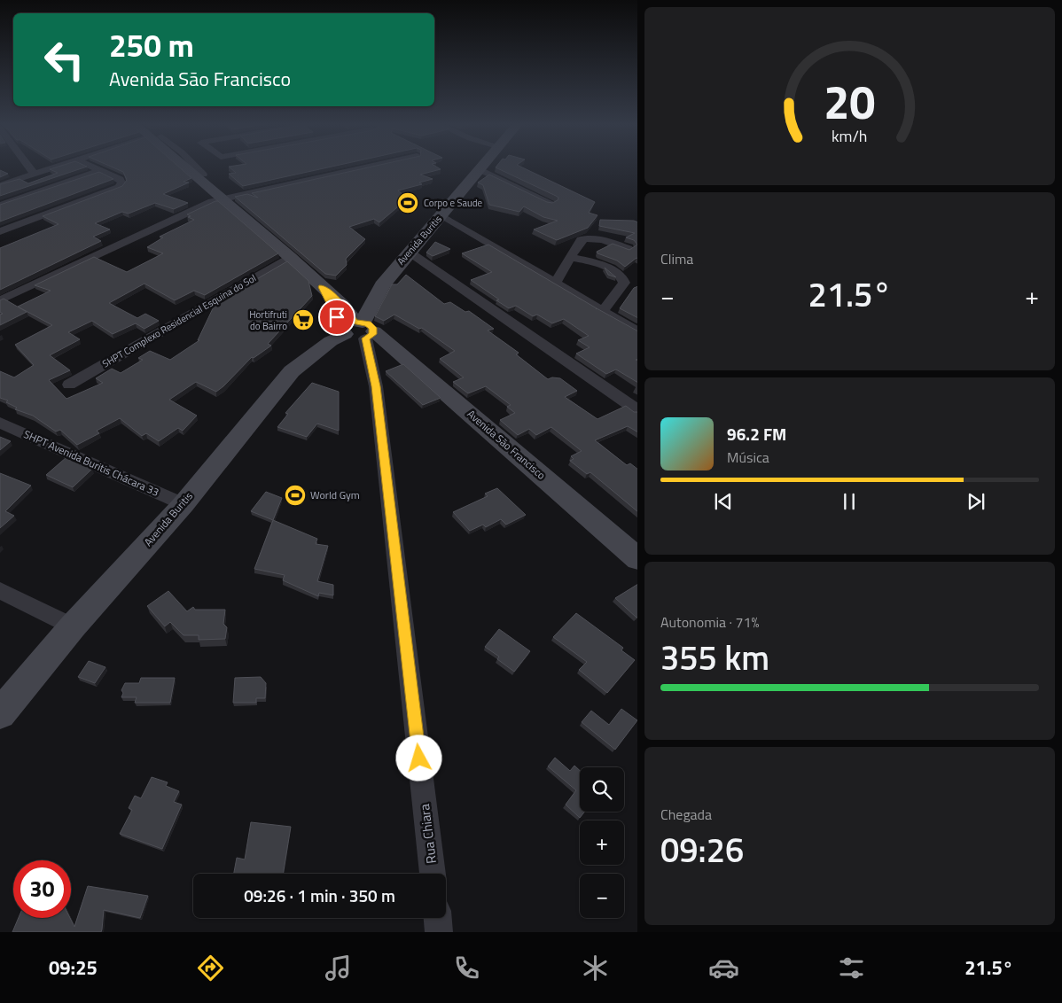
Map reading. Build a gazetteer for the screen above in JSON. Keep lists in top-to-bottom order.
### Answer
{
  "streets": {
    "street": [
      "Avenida Buritis",
      "SHPT Complexo Residencial Esquina do Sol",
      "Avenida São Francisco",
      "SHPT Avenida Buritis Chácara 33",
      "Rua Chiara"
    ]
  },
  "crossings": [
    ["Avenida Buritis", "Avenida São Francisco"],
    ["Avenida Buritis", "SHPT Avenida Buritis Chácara 33"],
    ["Avenida Buritis", "Rua Chiara"],
    ["SHPT Complexo Residencial Esquina do Sol", "Avenida São Francisco"],
    ["Avenida São Francisco", "Rua Chiara"]
  ],
  "places": {
    "sports": ["Corpo e Saude", "World Gym"],
    "supermarket": ["Hortifruti do Bairro"]
  },
  "page": {
    "turn": ["250 m", "Avenida São Francisco"],
    "tile": [
      "Clima",
      ["Autonomia · 71%", "355 km"],
      ["Chegada", "09:26"]
    ],
    "heat": ["−", "21.5°", "+"],
    "song": ["96.2 FM", "Música"],
    "map_buttons": ["+", "−"],
    "limit": "30",
    "trip": "09:26 · 1 min · 350 m",
    "tabs": ["09:25", "21.5°"],
    "gauge": ["20", "km/h"]
  }
}
